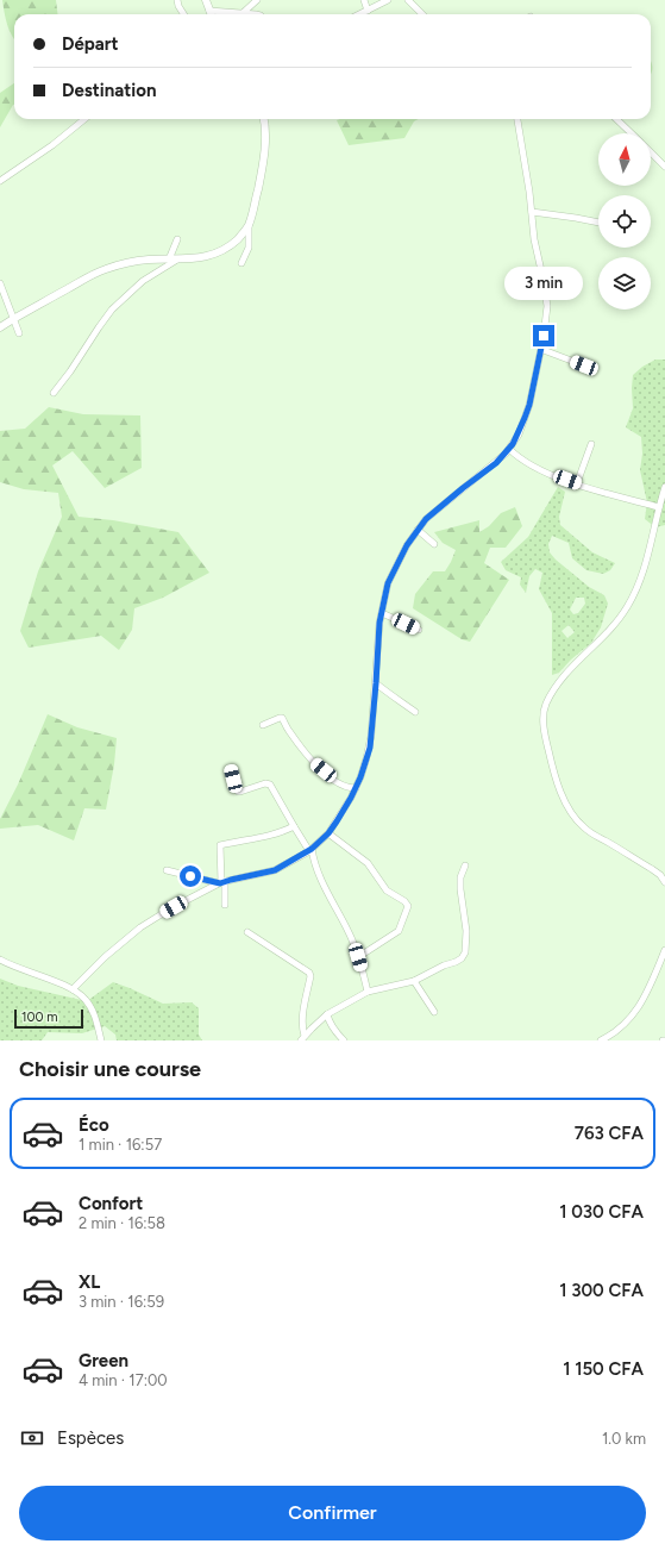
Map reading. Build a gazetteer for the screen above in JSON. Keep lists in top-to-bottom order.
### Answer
{
  "scale_bar": "100 m",
  "north": "top",
  "page": {
    "banner": ["Départ", "Destination"],
    "bubble": "3 min",
    "scale": "100 m",
    "heading": "Choisir une course",
    "list": [
      {
        "name": "Éco",
        "note": "1 min · 16:57",
        "value": "763 CFA"
      },
      {
        "name": "Confort",
        "note": "2 min · 16:58",
        "value": "1 030 CFA"
      },
      {
        "name": "XL",
        "note": "3 min · 16:59",
        "value": "1 300 CFA"
      },
      {
        "name": "Green",
        "note": "4 min · 17:00",
        "value": "1 150 CFA"
      }
    ],
    "pay": ["Espèces", "1.0 km"],
    "buttons": "Confirmer"
  }
}
